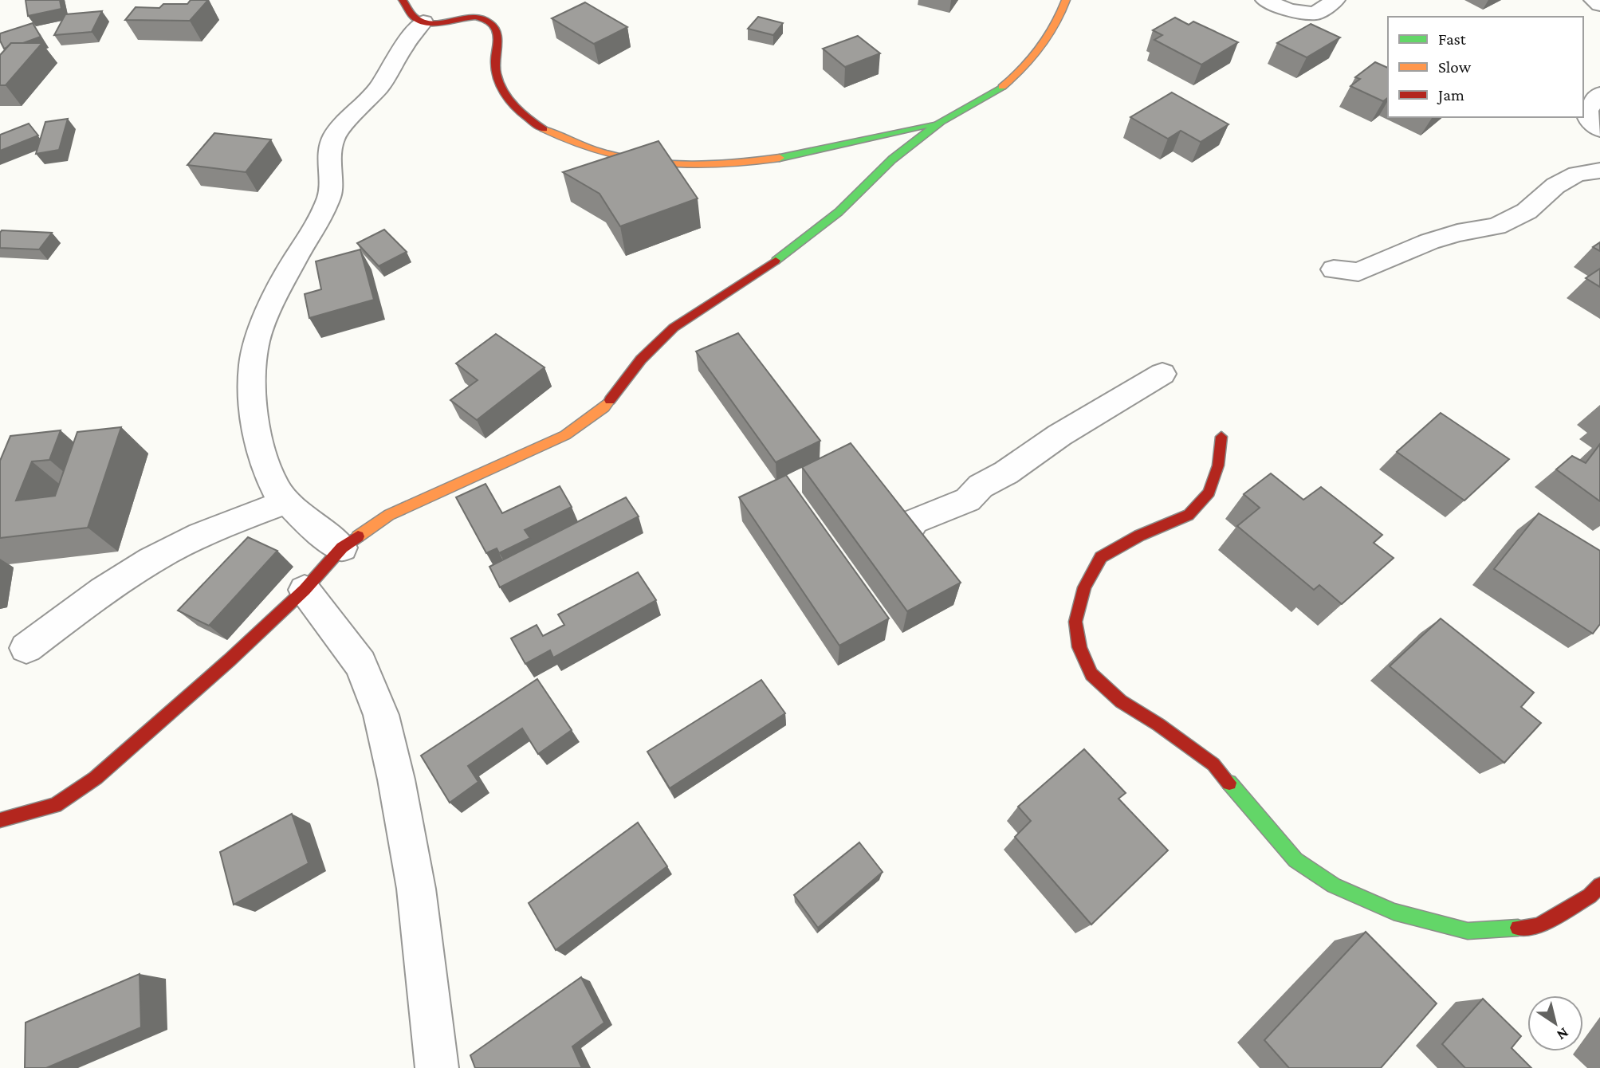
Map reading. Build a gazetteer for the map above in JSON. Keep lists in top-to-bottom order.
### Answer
{
  "legend": ["Fast", "Slow", "Jam"],
  "north": "bottom right"
}
